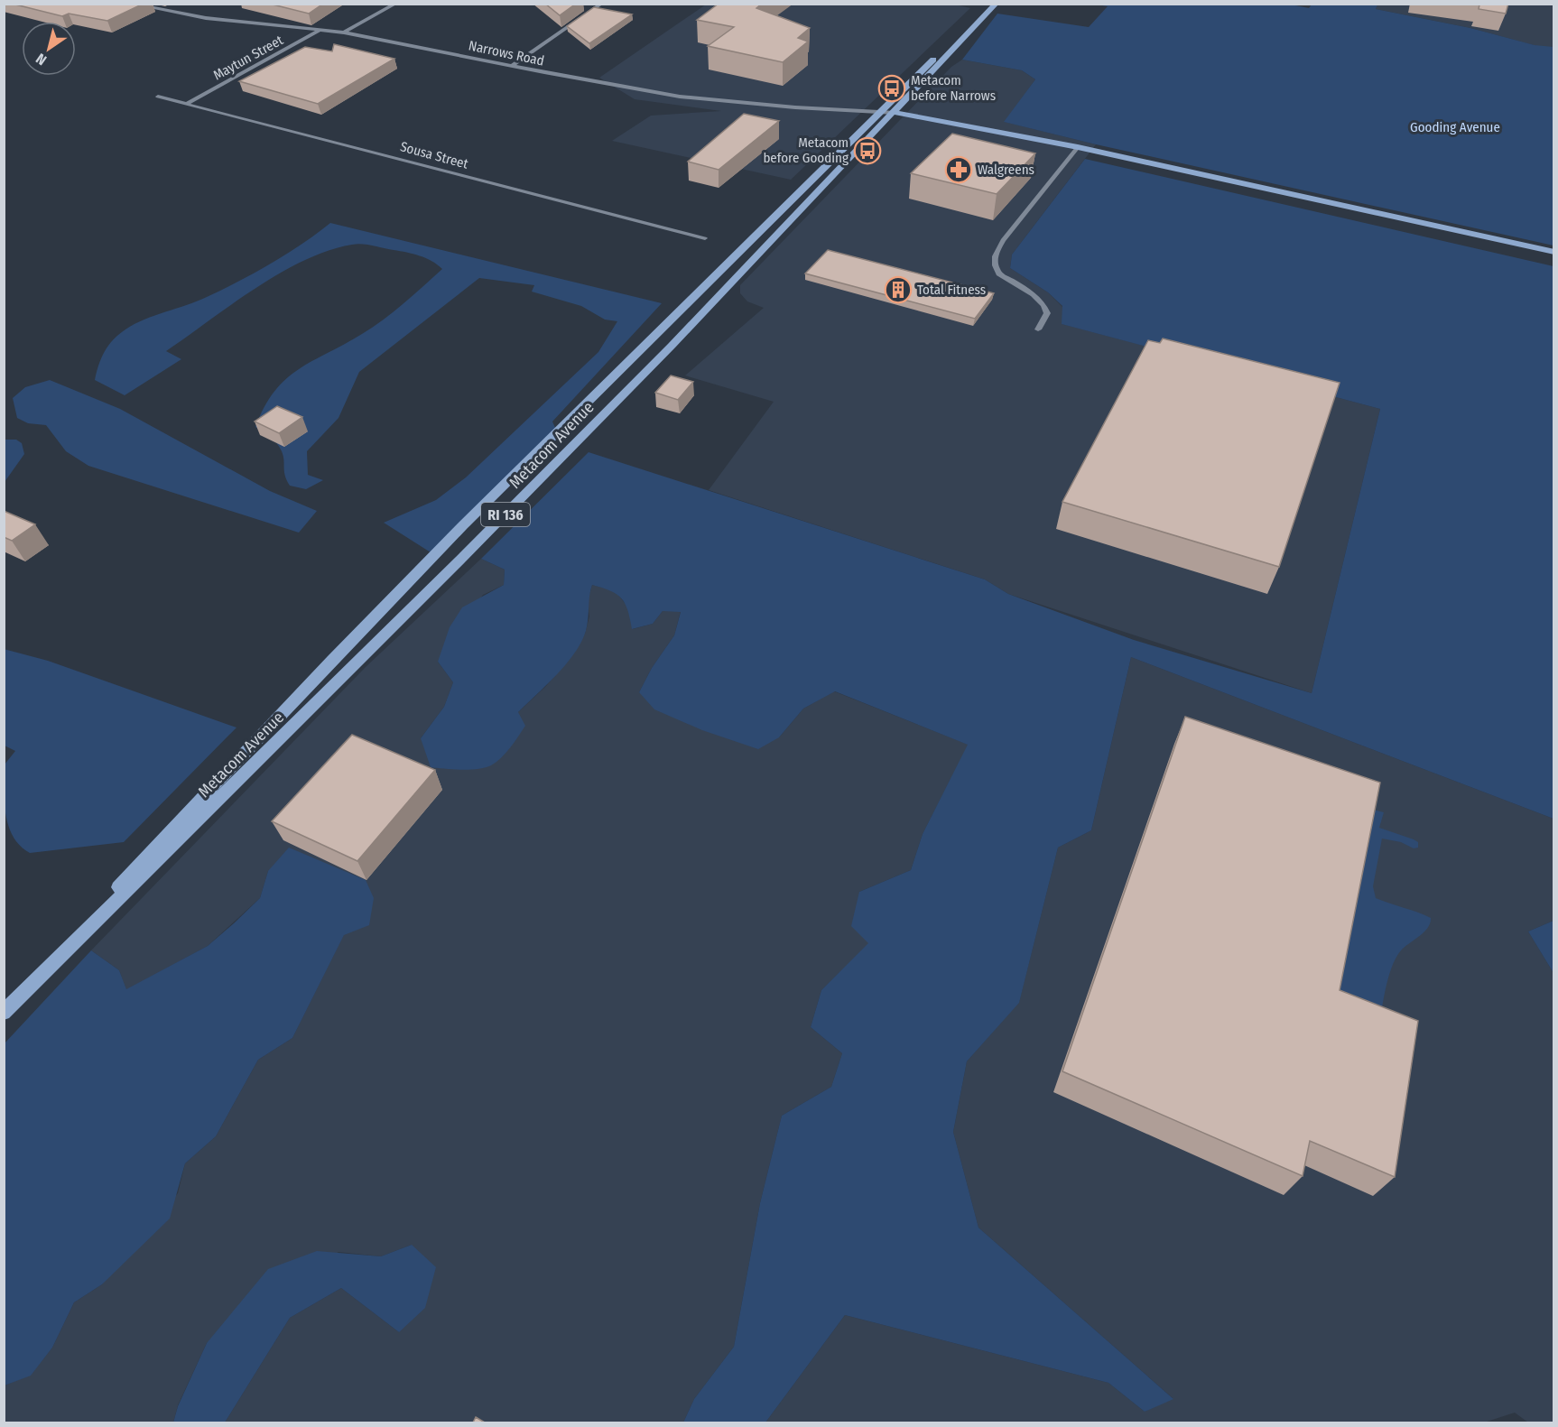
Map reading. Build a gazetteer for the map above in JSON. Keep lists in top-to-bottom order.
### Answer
{
  "streets": {
    "main road": ["Metacom Avenue", "RI 136"],
    "street": ["Narrows Road", "Maytun Street", "Sousa Street"]
  },
  "crossings": [
    ["Narrows Road", "Maytun Street"],
    ["Narrows Road", "Metacom Avenue"],
    ["Maytun Street", "Sousa Street"]
  ],
  "parks": ["Gooding Avenue"],
  "places": {
    "bus stop": ["Metacom before Narrows", "Metacom before Gooding"],
    "pharmacy": ["Walgreens"],
    "building": ["Total Fitness"]
  },
  "north": "bottom left"
}
